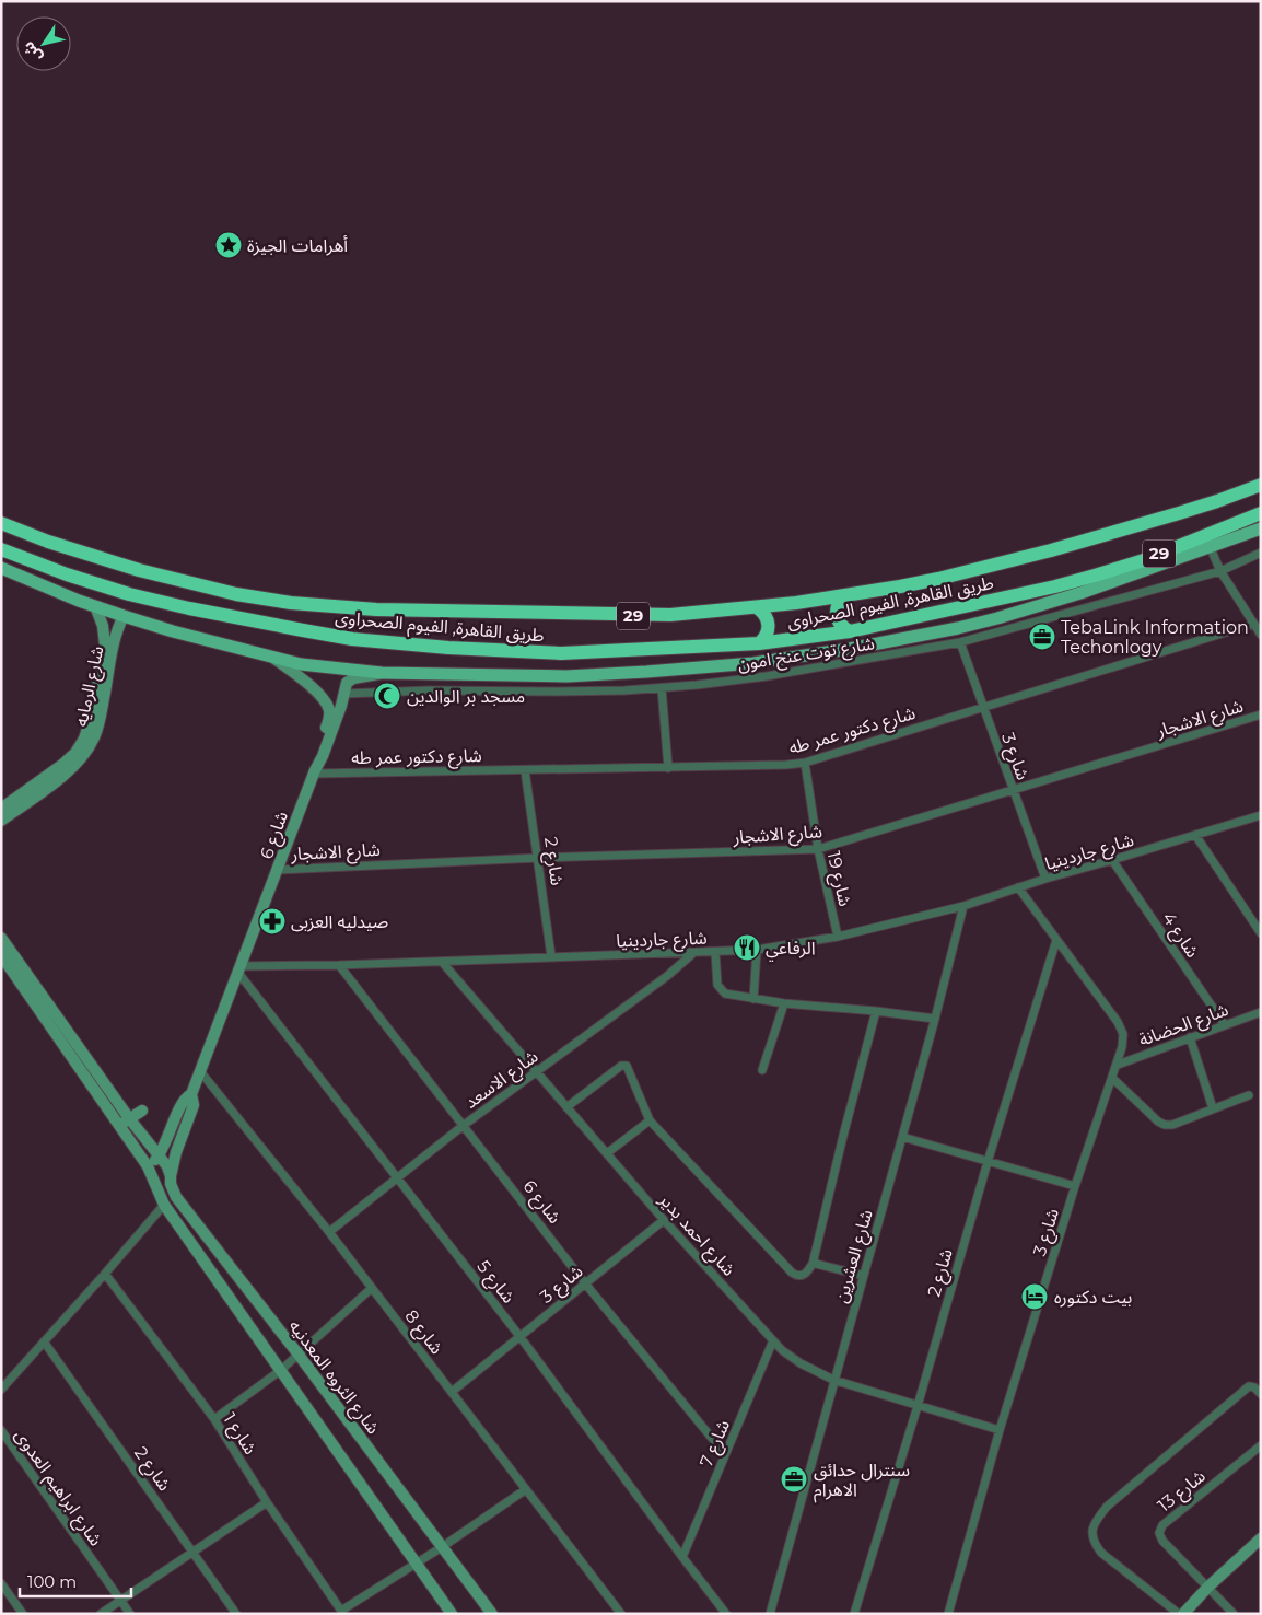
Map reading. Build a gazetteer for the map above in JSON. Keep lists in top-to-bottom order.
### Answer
{
  "streets": {
    "highway": ["29", "طريق القاهرة, الفيوم الصحراوى"],
    "street": [
      "شارع توت عنخ امون",
      "شارع الرمايه",
      "شارع الاشجار",
      "شارع دكتور عمر طه",
      "شارع 3",
      "شارع 6",
      "شارع جاردينيا",
      "شارع 2",
      "شارع 19",
      "شارع 4",
      "شارع الحضانة",
      "شارع الاسعد",
      "شارع احمد بدير",
      "شارع العشرين",
      "شارع 5",
      "شارع 8",
      "شارع الثروه المعدنيه",
      "شارع 1",
      "شارع 7",
      "شارع ابراهيم العدوى",
      "شارع 13"
    ]
  },
  "crossings": [
    ["شارع توت عنخ امون", "شارع 3"],
    ["شارع توت عنخ امون", "شارع 6"],
    ["شارع الاشجار", "شارع 3"],
    ["شارع الاشجار", "شارع 6"],
    ["شارع الاشجار", "شارع 2"],
    ["شارع الاشجار", "شارع 19"],
    ["شارع دكتور عمر طه", "شارع 3"],
    ["شارع دكتور عمر طه", "شارع 6"],
    ["شارع دكتور عمر طه", "شارع 2"],
    ["شارع دكتور عمر طه", "شارع 19"],
    ["شارع 3", "شارع 6"],
    ["شارع 3", "شارع جاردينيا"],
    ["شارع 3", "شارع 2"],
    ["شارع 3", "شارع الحضانة"],
    ["شارع 3", "شارع احمد بدير"],
    ["شارع 3", "شارع 5"],
    ["شارع 3", "شارع 8"],
    ["شارع 6", "شارع جاردينيا"],
    ["شارع 6", "شارع الاسعد"],
    ["شارع 6", "شارع 5"],
    ["شارع 6", "شارع 8"],
    ["شارع 6", "شارع الثروه المعدنيه"],
    ["شارع 6", "شارع 7"],
    ["شارع جاردينيا", "شارع 2"],
    ["شارع جاردينيا", "شارع 19"],
    ["شارع جاردينيا", "شارع 4"],
    ["شارع جاردينيا", "شارع الاسعد"],
    ["شارع جاردينيا", "شارع احمد بدير"],
    ["شارع جاردينيا", "شارع العشرين"],
    ["شارع جاردينيا", "شارع 5"],
    ["شارع 2", "شارع احمد بدير"],
    ["شارع 4", "شارع الحضانة"],
    ["شارع الاسعد", "شارع احمد بدير"],
    ["شارع الاسعد", "شارع 5"],
    ["شارع الاسعد", "شارع 8"],
    ["شارع احمد بدير", "شارع العشرين"],
    ["شارع احمد بدير", "شارع 7"],
    ["شارع 5", "شارع 7"]
  ],
  "places": {
    "place": ["أهرامات الجيزة"],
    "office": ["TebaLink Information Techonlogy", "سنترال حدائق الاهرام"],
    "mosque": ["مسجد بر الوالدين"],
    "pharmacy": ["صيدليه العزبى"],
    "restaurant": ["الرفاعي"],
    "hotel": ["بيت دكتوره"]
  },
  "scale_bar": "100 m",
  "north": "bottom left"
}
